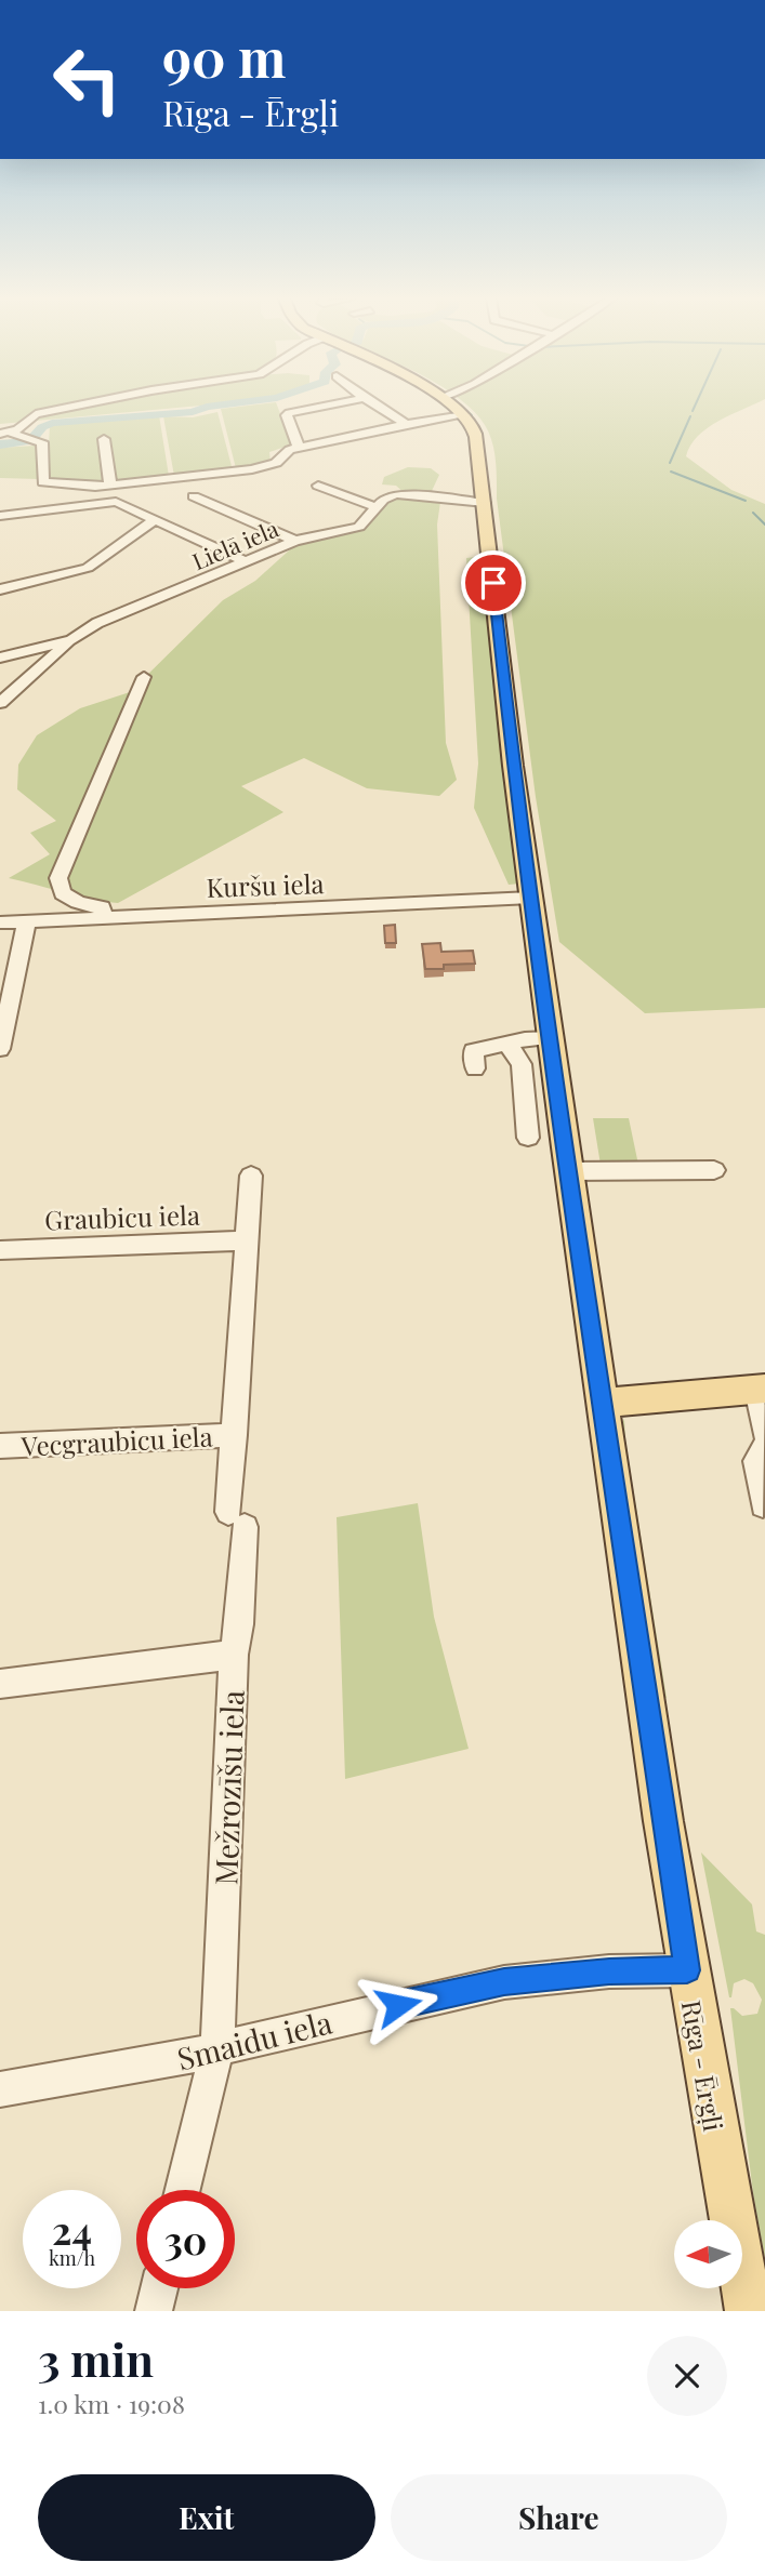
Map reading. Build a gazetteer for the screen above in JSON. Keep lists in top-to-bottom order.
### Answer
{
  "streets": {
    "main road": ["Rīga - Ērgļi"],
    "street": [
      "Lielā iela",
      "Kuršu iela",
      "Graubicu iela",
      "Vecgraubicu iela",
      "Mežrozīšu iela",
      "Smaidu iela"
    ]
  },
  "crossings": [
    ["Lielā iela", "Rīga - Ērgļi"],
    ["Kuršu iela", "Rīga - Ērgļi"],
    ["Graubicu iela", "Mežrozīšu iela"],
    ["Vecgraubicu iela", "Mežrozīšu iela"],
    ["Mežrozīšu iela", "Smaidu iela"],
    ["Smaidu iela", "Rīga - Ērgļi"]
  ],
  "north": "left",
  "page": {
    "turn": ["90 m", "Rīga - Ērgļi"],
    "speed": "24 km/h",
    "limit": "30",
    "heading": ["3 min", "1.0 km · 19:08"],
    "buttons": ["Exit", "Share"]
  }
}
